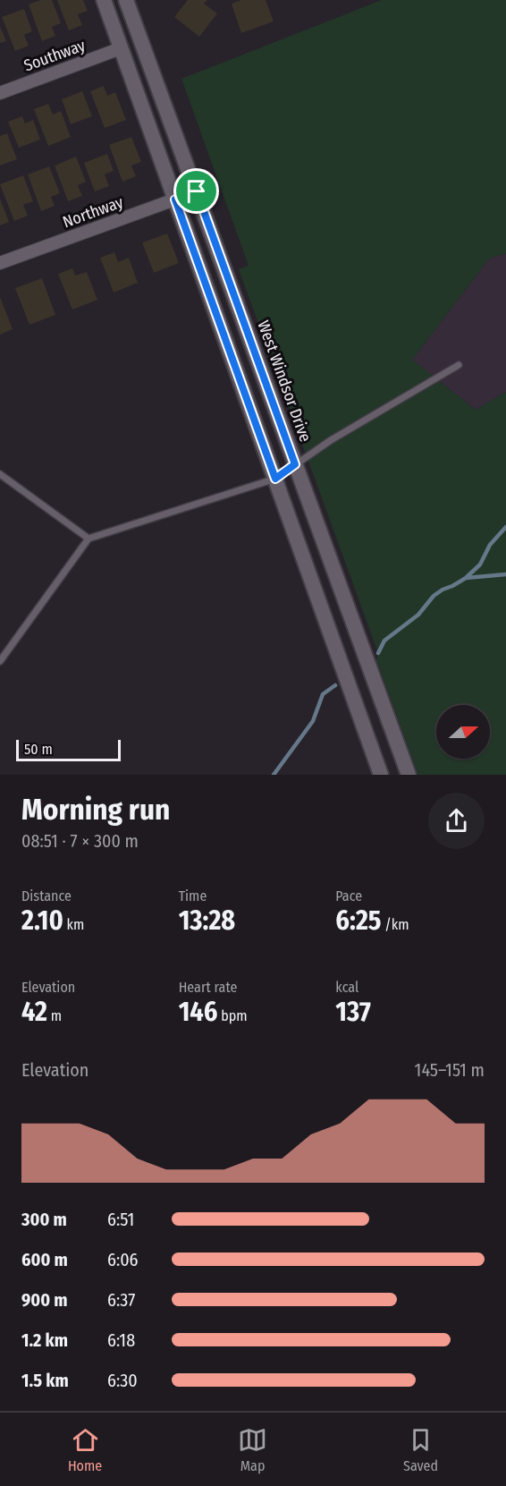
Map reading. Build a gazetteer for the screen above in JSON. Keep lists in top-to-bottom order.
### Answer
{
  "streets": {
    "street": ["Southway", "Northway", "West Windsor Drive"]
  },
  "crossings": [
    ["Northway", "West Windsor Drive"]
  ],
  "scale_bar": "50 m",
  "north": "right",
  "page": {
    "scale": "50 m",
    "heading": ["Morning run", "08:51 · 7 × 300 m"],
    "stats": [
      ["Distance", "2.10 km"],
      ["Time", "13:28"],
      ["Pace", "6:25 /km"],
      ["Elevation", "42 m"],
      ["Heart rate", "146 bpm"],
      ["kcal", "137"]
    ],
    "chart": ["Elevation", "145–151 m"],
    "list": [
      {
        "name": "300 m",
        "note": "6:51"
      },
      {
        "name": "600 m",
        "note": "6:06"
      },
      {
        "name": "900 m",
        "note": "6:37"
      },
      {
        "name": "1.2 km",
        "note": "6:18"
      },
      {
        "name": "1.5 km",
        "note": "6:30"
      }
    ],
    "tabs": ["Home", "Map", "Saved"]
  }
}
